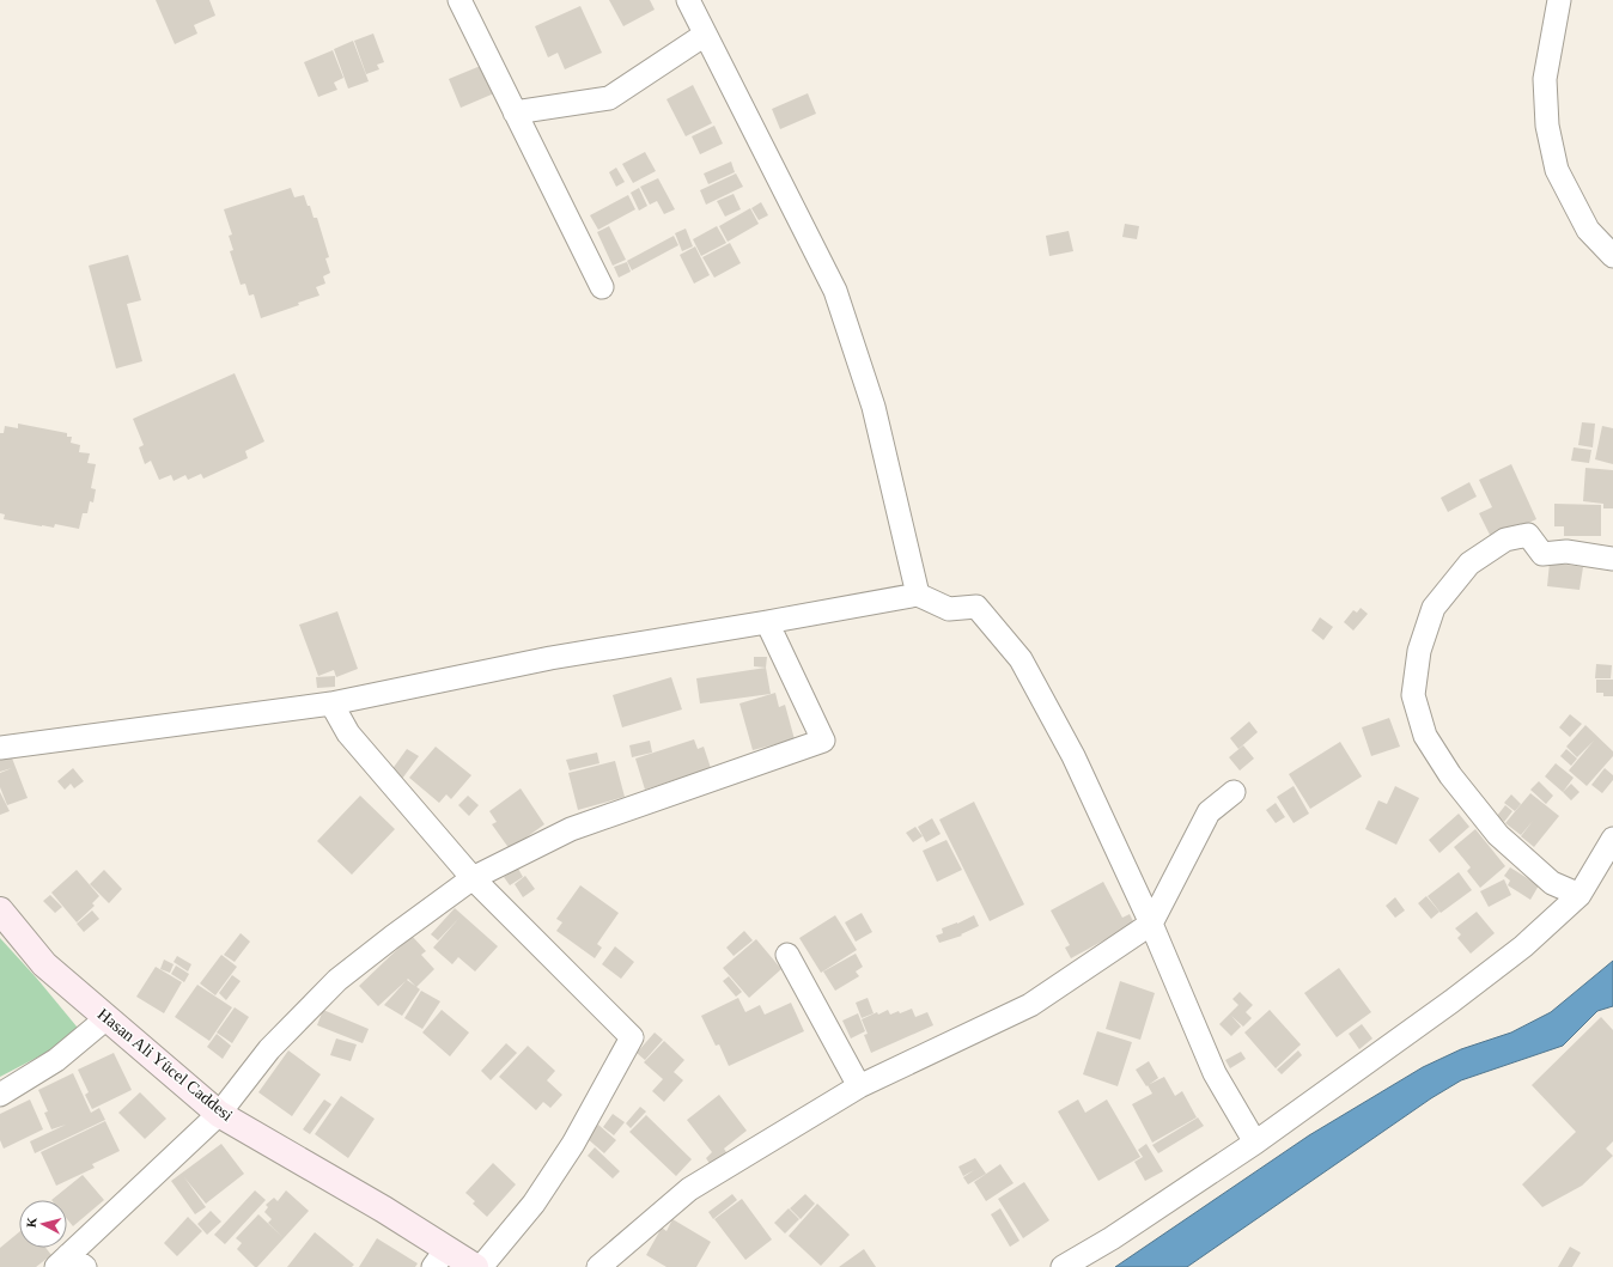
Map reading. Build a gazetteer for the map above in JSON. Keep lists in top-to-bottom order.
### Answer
{
  "streets": {
    "street": ["Hasan Ali Yücel Caddesi"]
  },
  "north": "left"
}
